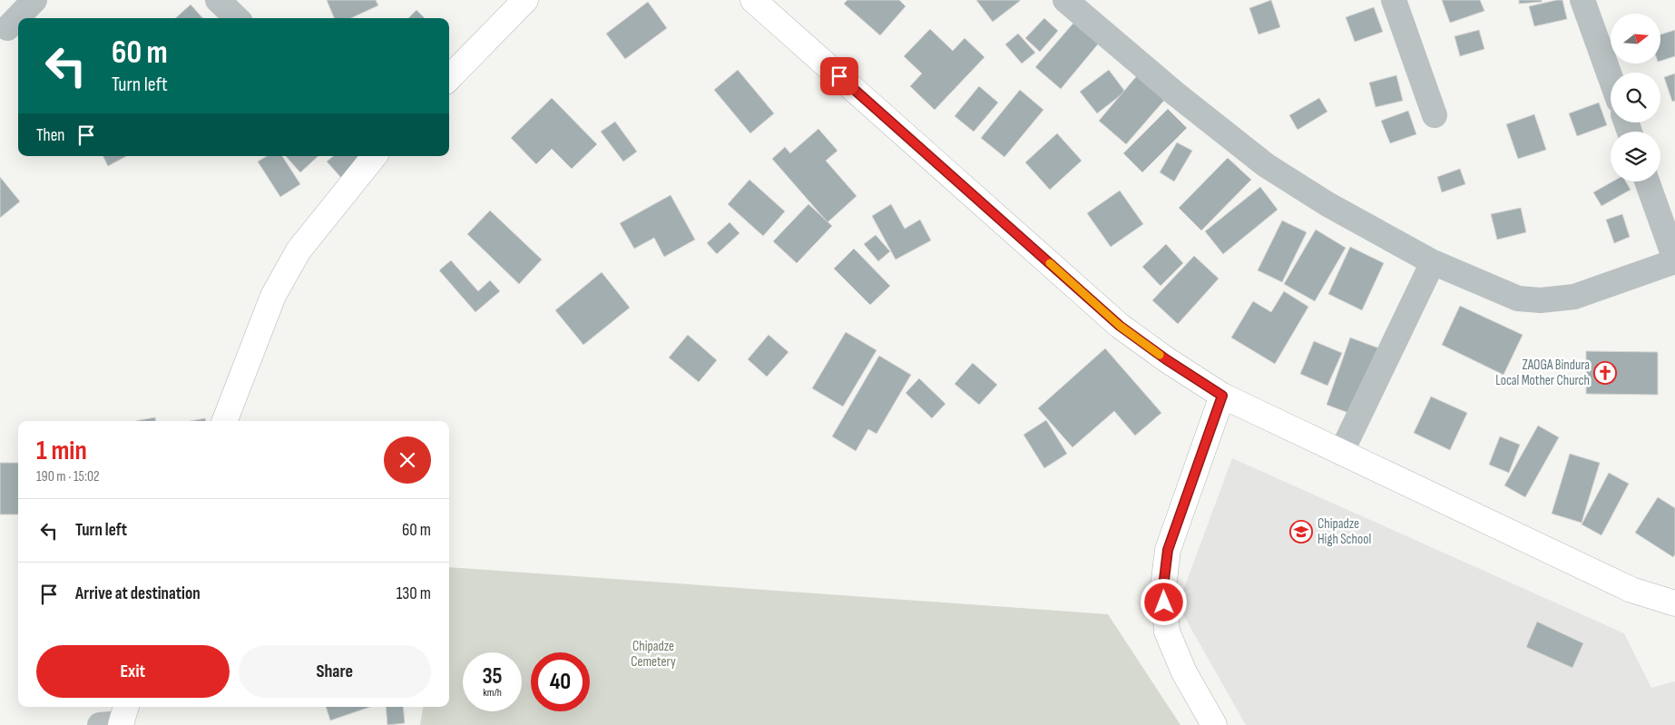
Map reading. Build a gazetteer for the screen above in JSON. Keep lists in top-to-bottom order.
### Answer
{
  "parks": ["Chipadze Cemetery"],
  "places": {
    "church": ["ZAOGA Bindura Local Mother Church"],
    "school or university": ["Chipadze High School"]
  },
  "north": "right",
  "page": {
    "turn": ["60 m", "Turn left"],
    "then": "Then",
    "heading": ["1 min", "190 m · 15:02"],
    "list": [
      {
        "name": "Turn left",
        "value": "60 m"
      },
      {
        "name": "Arrive at destination",
        "value": "130 m"
      }
    ],
    "buttons": ["Exit", "Share"],
    "speed": "35 km/h",
    "limit": "40"
  }
}
